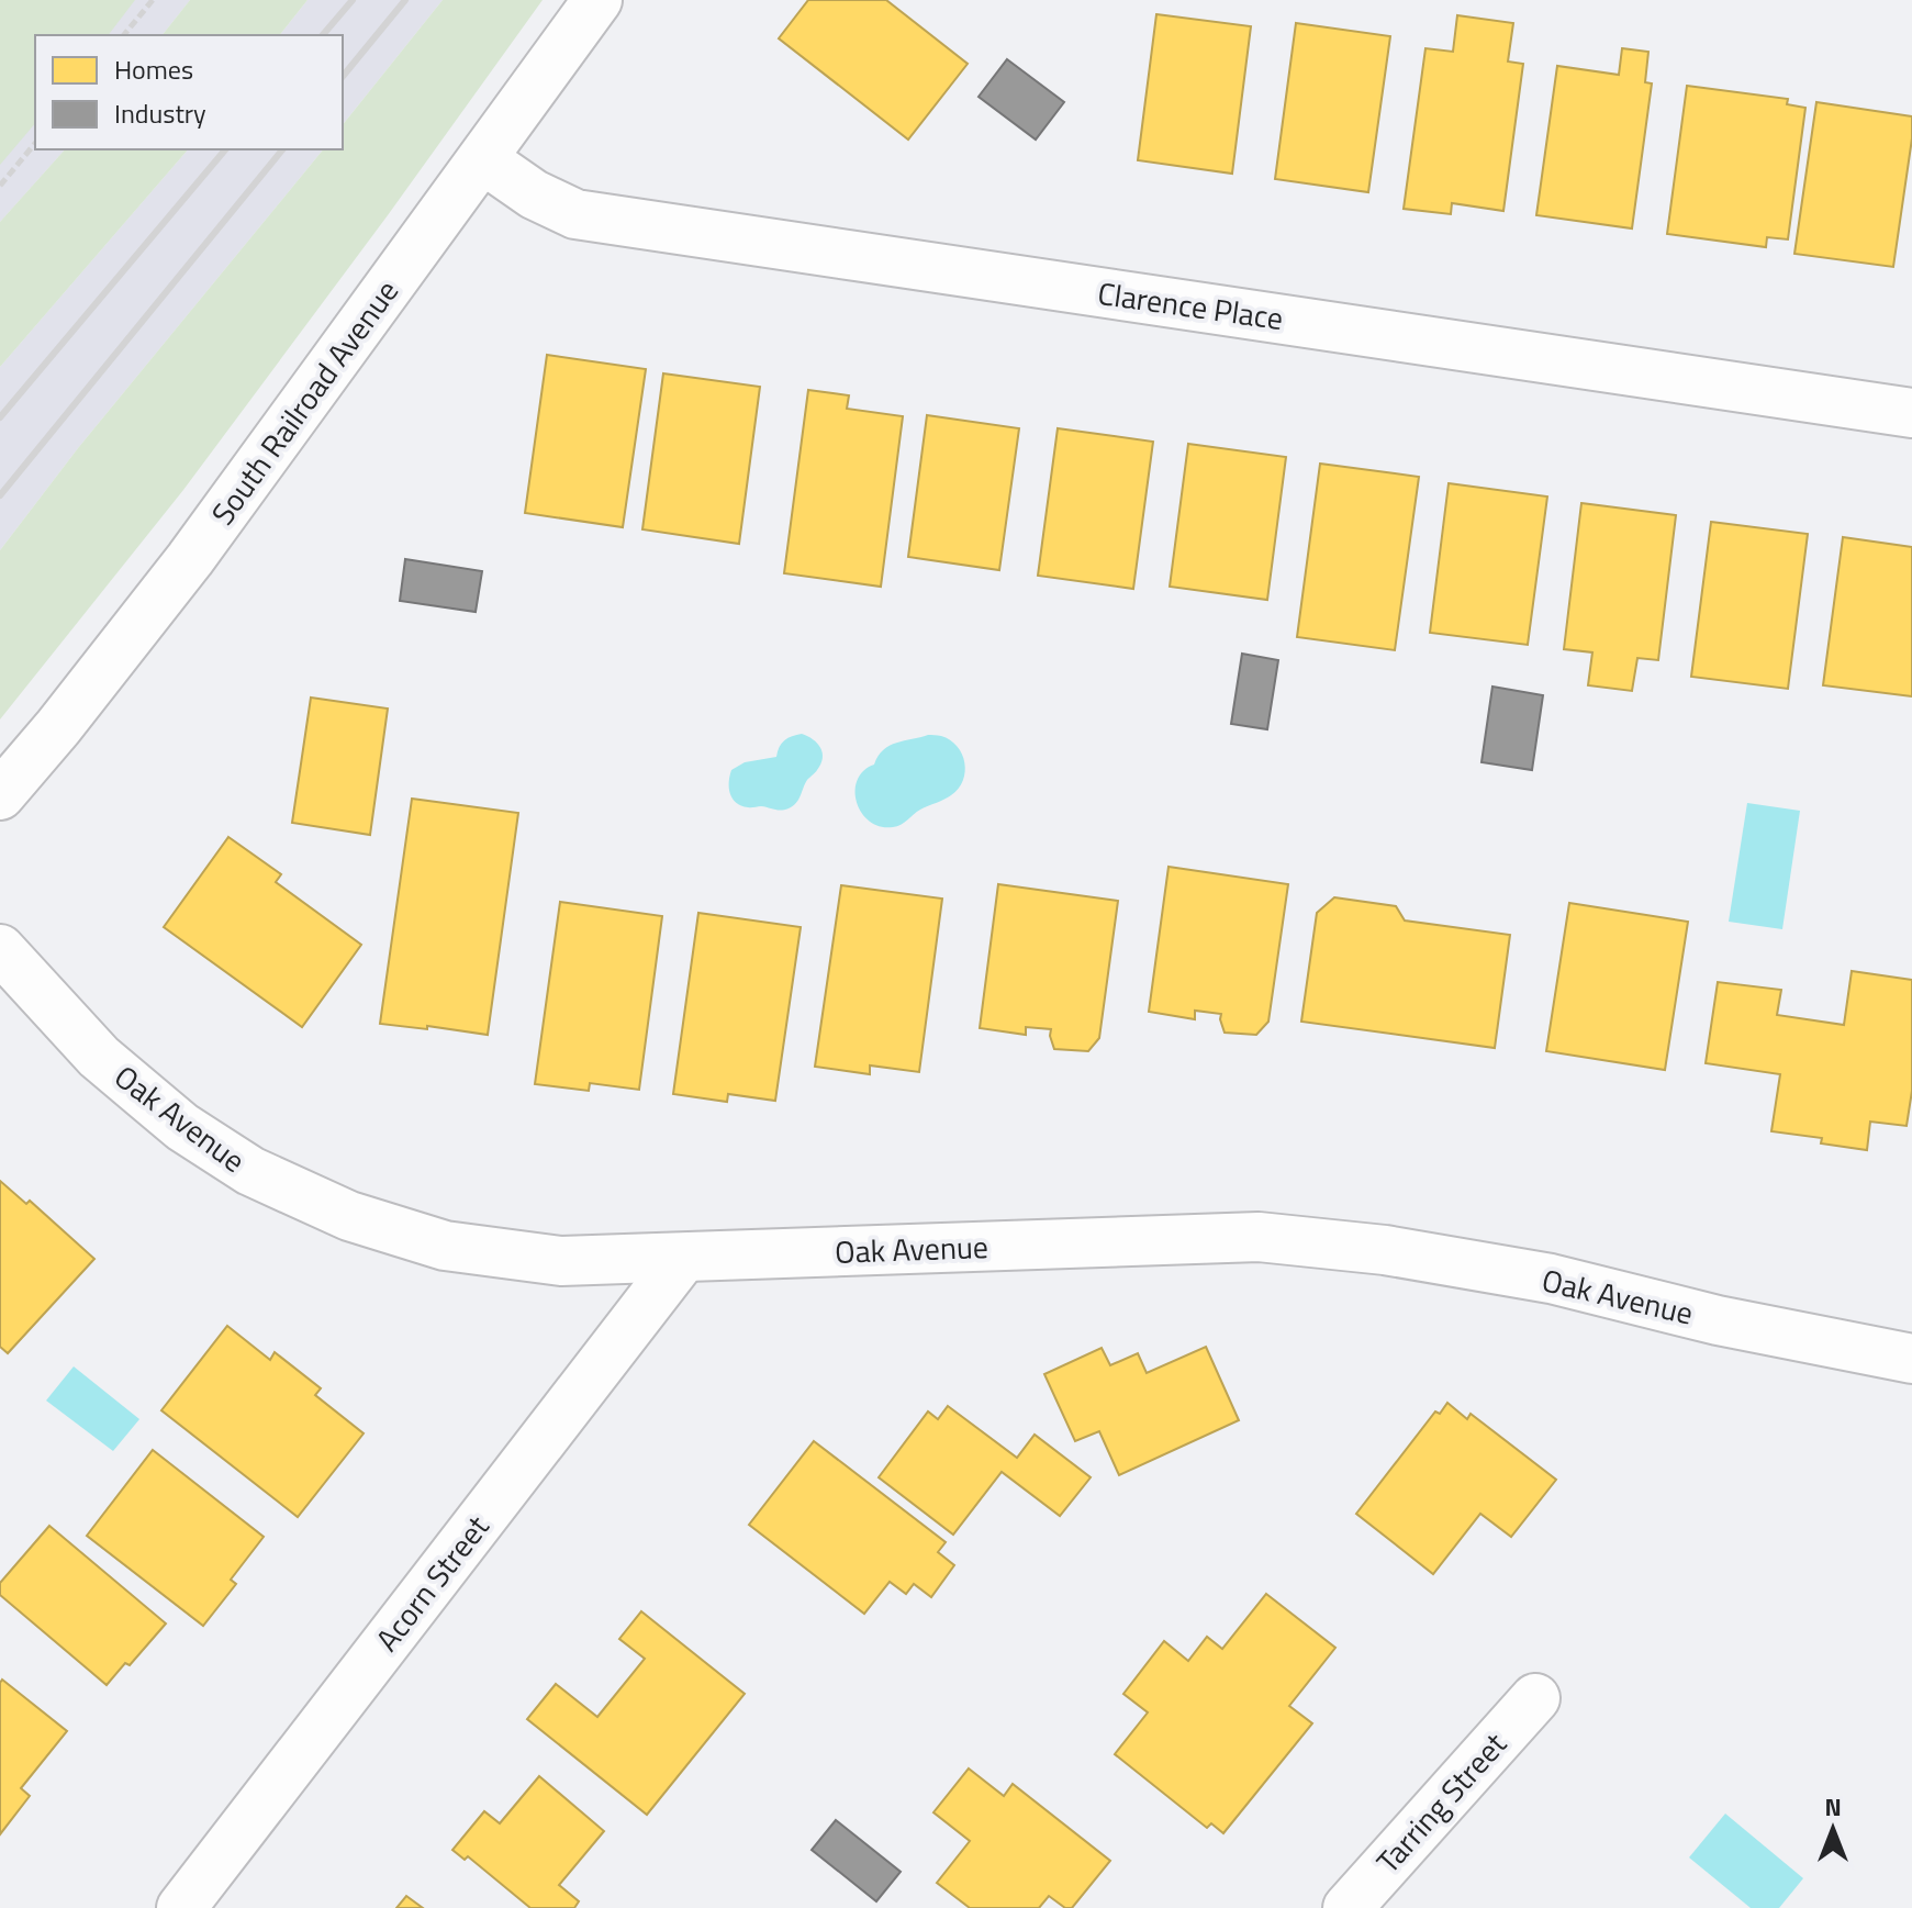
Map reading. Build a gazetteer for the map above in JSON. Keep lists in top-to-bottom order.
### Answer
{
  "streets": {
    "street": [
      "Clarence Place",
      "South Railroad Avenue",
      "Oak Avenue",
      "Acorn Street",
      "Tarring Street"
    ]
  },
  "crossings": [
    ["Clarence Place", "South Railroad Avenue"],
    ["Oak Avenue", "Acorn Street"]
  ],
  "legend": ["Homes", "Industry"],
  "north": "top"
}
